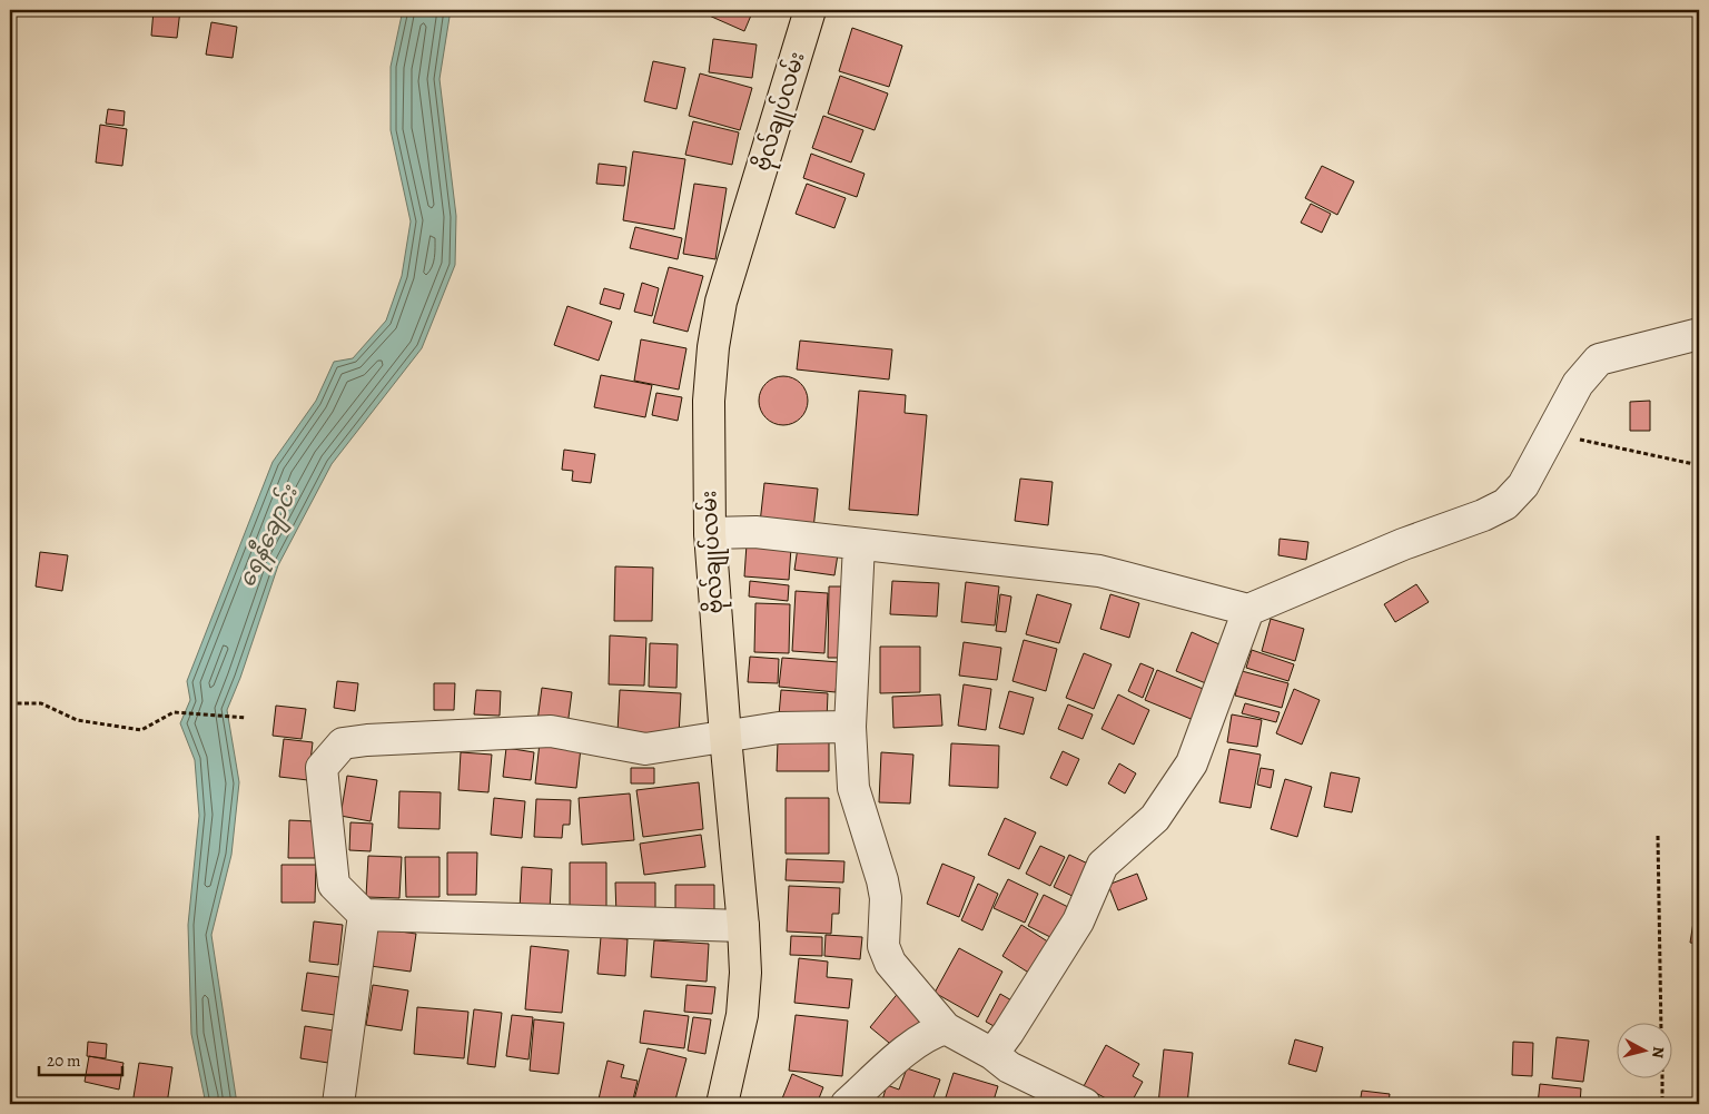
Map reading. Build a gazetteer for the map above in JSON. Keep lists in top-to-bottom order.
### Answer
{
  "streets": {
    "main road": ["ဗိုလ်‌ချုပ်‌လမ်း"]
  },
  "water": ["ရေနီချောင်း"],
  "scale_bar": "20 m",
  "north": "right"
}
